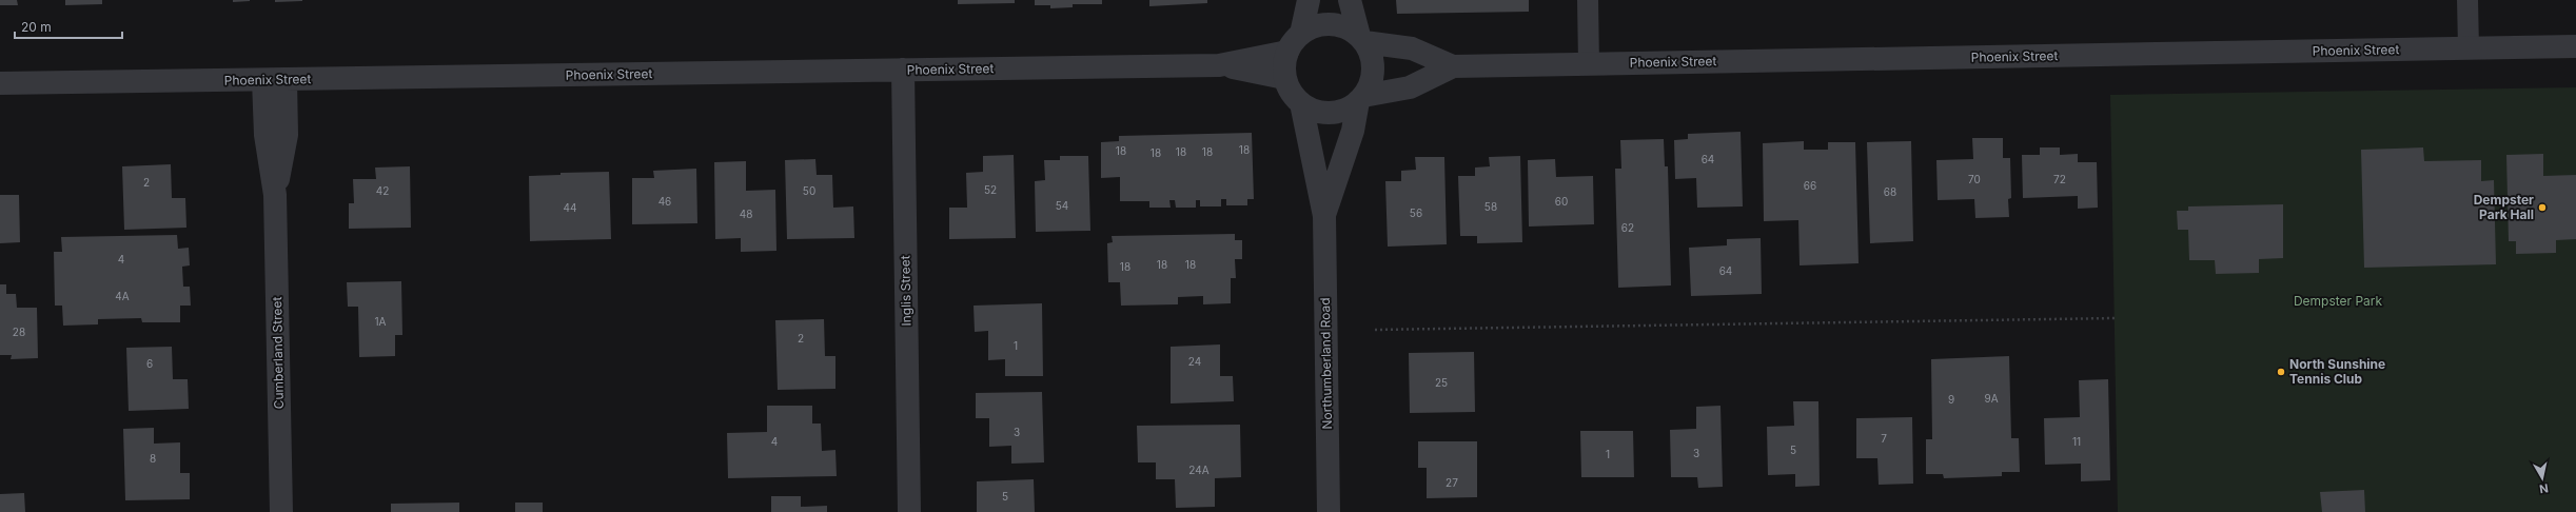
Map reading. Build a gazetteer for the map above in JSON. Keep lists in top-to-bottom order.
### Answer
{
  "streets": {
    "street": [
      "Phoenix Street",
      "Inglis Street",
      "Cumberland Street",
      "Northumberland Road"
    ]
  },
  "crossings": [
    ["Phoenix Street", "Inglis Street"],
    ["Phoenix Street", "Cumberland Street"],
    ["Phoenix Street", "Northumberland Road"]
  ],
  "parks": ["Dempster Park"],
  "places": ["Dempster Park Hall", "North Sunshine Tennis Club"],
  "house_numbers": [
    "18",
    "18",
    "18",
    "18",
    "18",
    "64",
    "70",
    "72",
    "2",
    "66",
    "52",
    "42",
    "50",
    "68",
    "46",
    "60",
    "54",
    "58",
    "44",
    "56",
    "48",
    "62",
    "4",
    "18",
    "18",
    "18",
    "64",
    "4A",
    "1A",
    "28",
    "2",
    "1",
    "24",
    "6",
    "25",
    "9A",
    "9",
    "3",
    "7",
    "4",
    "11",
    "5",
    "3",
    "1",
    "8",
    "24A",
    "27",
    "5"
  ],
  "scale_bar": "20 m",
  "north": "bottom"
}
